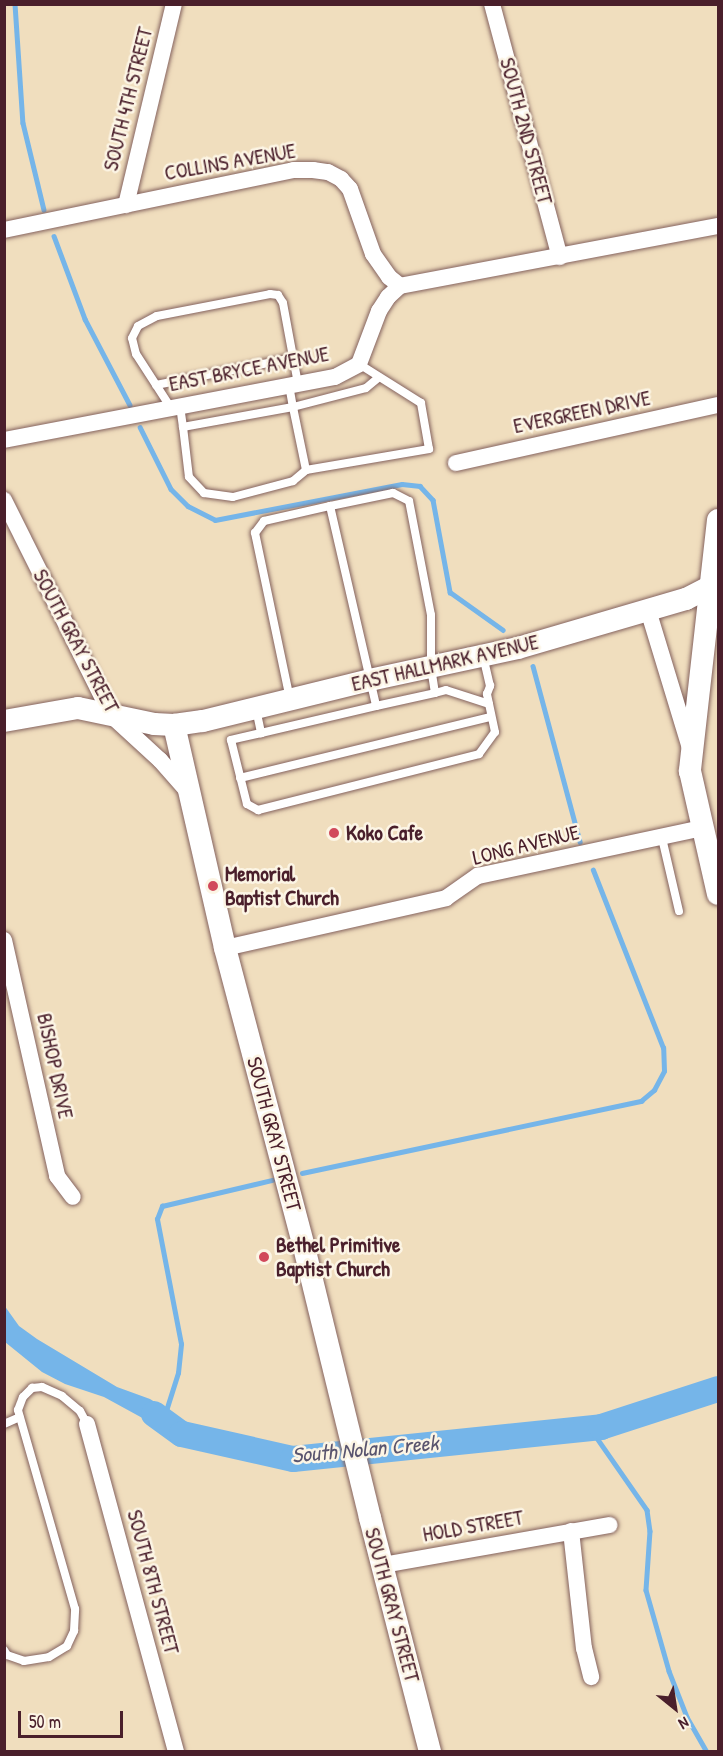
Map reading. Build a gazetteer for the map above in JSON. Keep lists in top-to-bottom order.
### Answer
{
  "streets": {
    "street": [
      "SOUTH 4TH STREET",
      "SOUTH 2ND STREET",
      "COLLINS AVENUE",
      "EAST BRYCE AVENUE",
      "EVERGREEN DRIVE",
      "SOUTH GRAY STREET",
      "EAST HALLMARK AVENUE",
      "LONG AVENUE",
      "BISHOP DRIVE",
      "HOLD STREET",
      "SOUTH 8TH STREET"
    ]
  },
  "crossings": [
    ["SOUTH 4TH STREET", "COLLINS AVENUE"],
    ["COLLINS AVENUE", "EAST BRYCE AVENUE"],
    ["SOUTH GRAY STREET", "EAST HALLMARK AVENUE"],
    ["SOUTH GRAY STREET", "LONG AVENUE"],
    ["SOUTH GRAY STREET", "HOLD STREET"]
  ],
  "water": ["South Nolan Creek"],
  "places": ["Koko Cafe", "Memorial Baptist Church", "Bethel Primitive Baptist Church"],
  "scale_bar": "50 m",
  "north": "bottom right"
}
